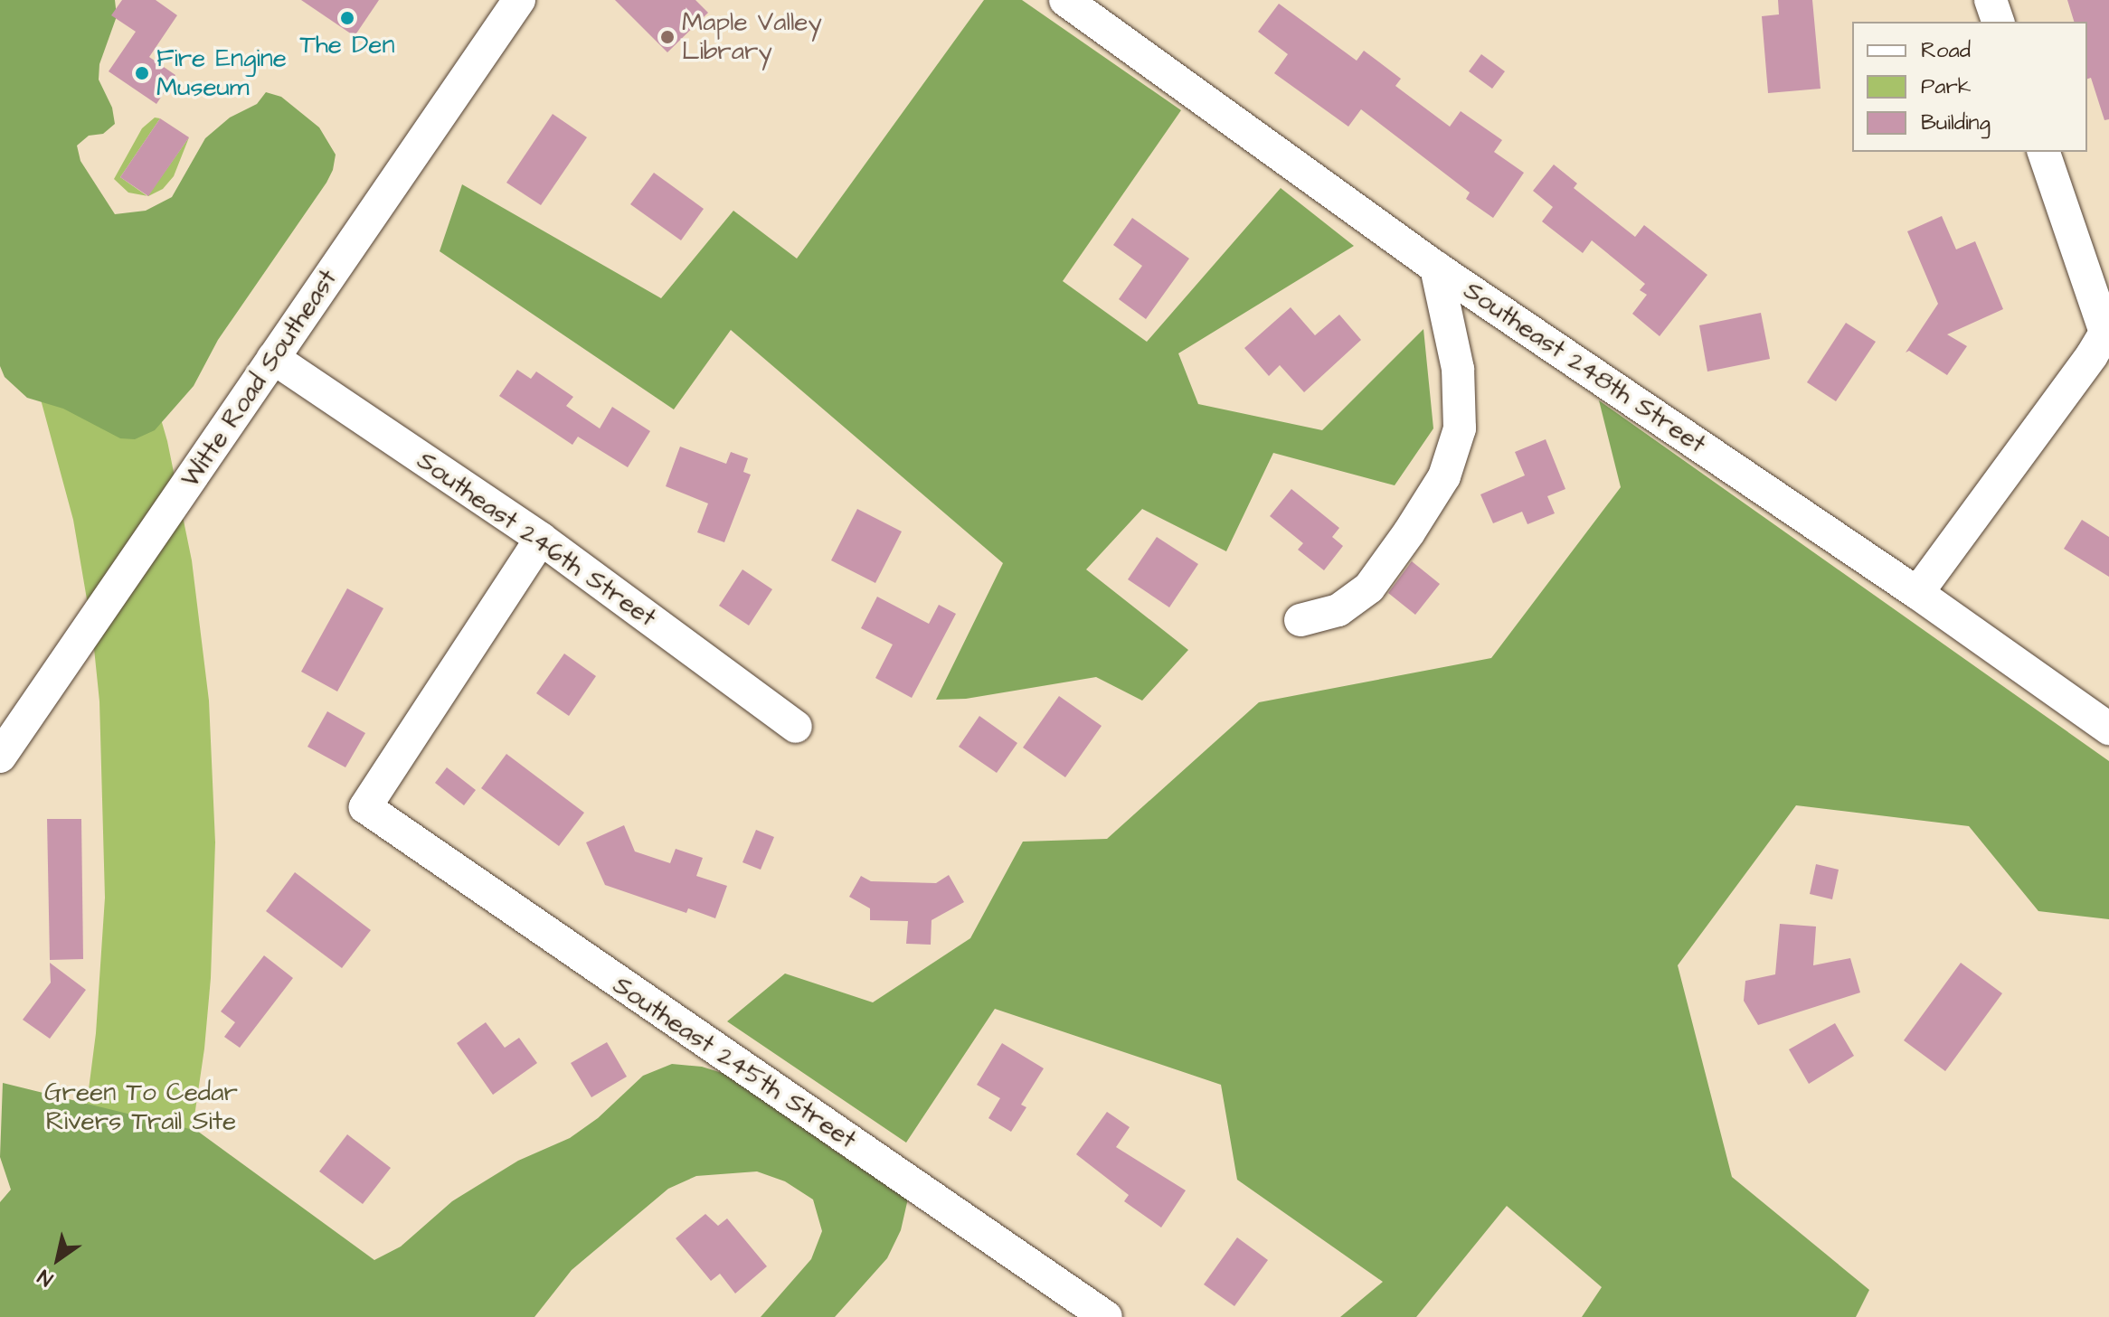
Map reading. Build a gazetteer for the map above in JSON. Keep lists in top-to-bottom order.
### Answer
{
  "streets": {
    "street": [
      "Southeast 248th Street",
      "Witte Road Southeast",
      "Southeast 246th Street",
      "Southeast 245th Street"
    ]
  },
  "crossings": [
    ["Witte Road Southeast", "Southeast 246th Street"],
    ["Southeast 246th Street", "Southeast 245th Street"]
  ],
  "parks": ["Green To Cedar Rivers Trail Site"],
  "places": ["The Den", "Maple Valley Library", "Fire Engine Museum"],
  "legend": ["Road", "Park", "Building"],
  "north": "bottom left"
}
